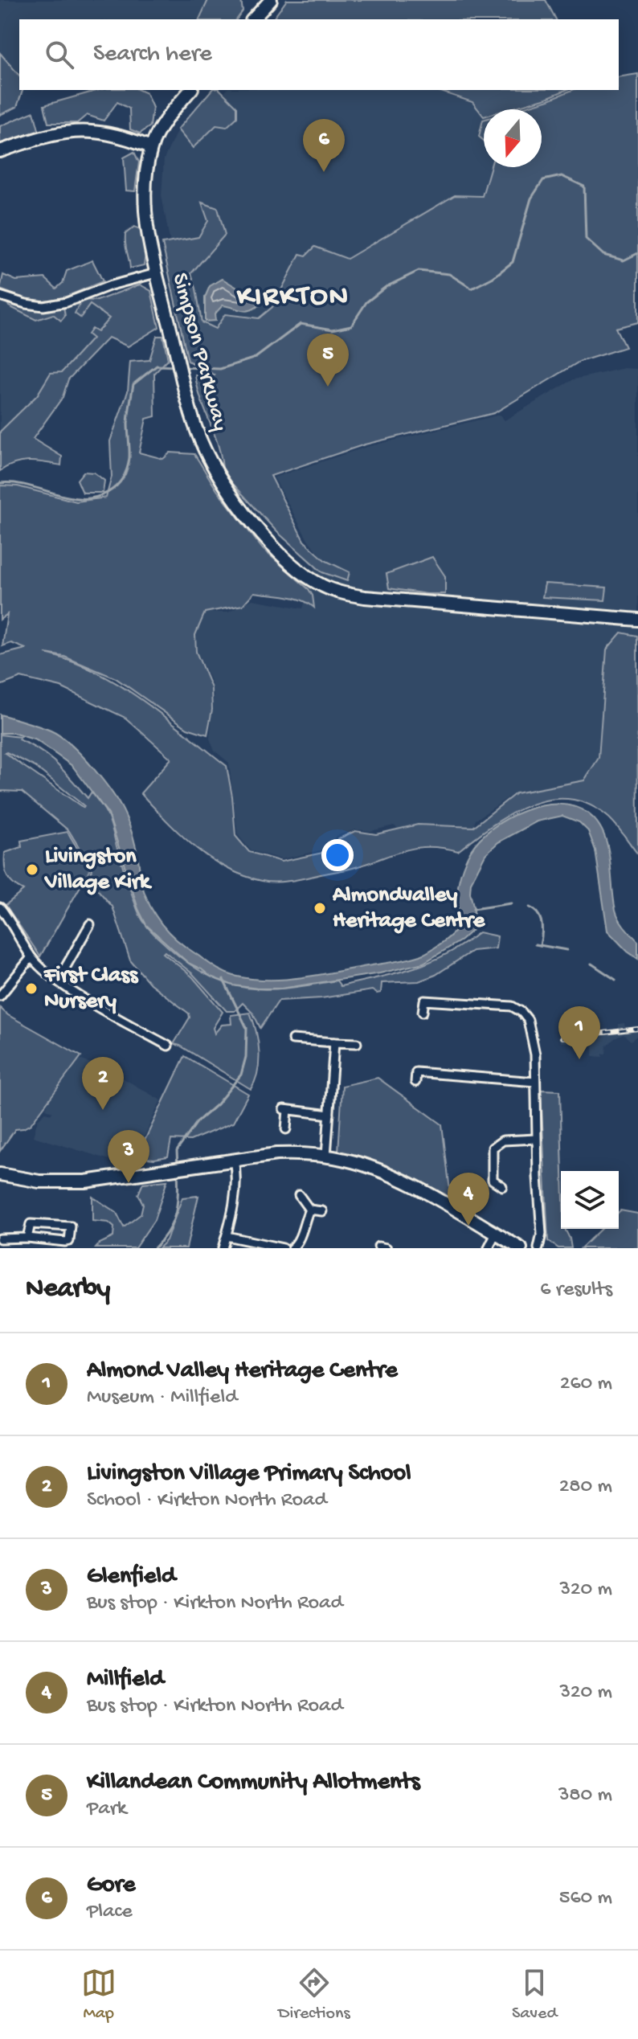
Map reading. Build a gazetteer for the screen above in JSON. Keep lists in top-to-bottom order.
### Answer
{
  "streets": {
    "main road": ["Simpson Parkway"]
  },
  "districts": ["KIRKTON"],
  "places": ["Livingston Village Kirk", "Almondvalley Heritage Centre", "First Class Nursery"],
  "north": "bottom",
  "page": {
    "search": "Search here",
    "pins": [
      "6",
      "5",
      "1",
      "2",
      "3",
      "4"
    ],
    "heading": ["Nearby", "6 results"],
    "list": [
      {
        "mark": "1",
        "name": "Almond Valley Heritage Centre",
        "note": "Museum · Millfield",
        "value": "260 m"
      },
      {
        "mark": "2",
        "name": "Livingston Village Primary School",
        "note": "School · Kirkton North Road",
        "value": "280 m"
      },
      {
        "mark": "3",
        "name": "Glenfield",
        "note": "Bus stop · Kirkton North Road",
        "value": "320 m"
      },
      {
        "mark": "4",
        "name": "Millfield",
        "note": "Bus stop · Kirkton North Road",
        "value": "320 m"
      },
      {
        "mark": "5",
        "name": "Killandean Community Allotments",
        "note": "Park",
        "value": "380 m"
      },
      {
        "mark": "6",
        "name": "Gore",
        "note": "Place",
        "value": "560 m"
      }
    ],
    "nav": ["Map", "Directions", "Saved"]
  }
}
